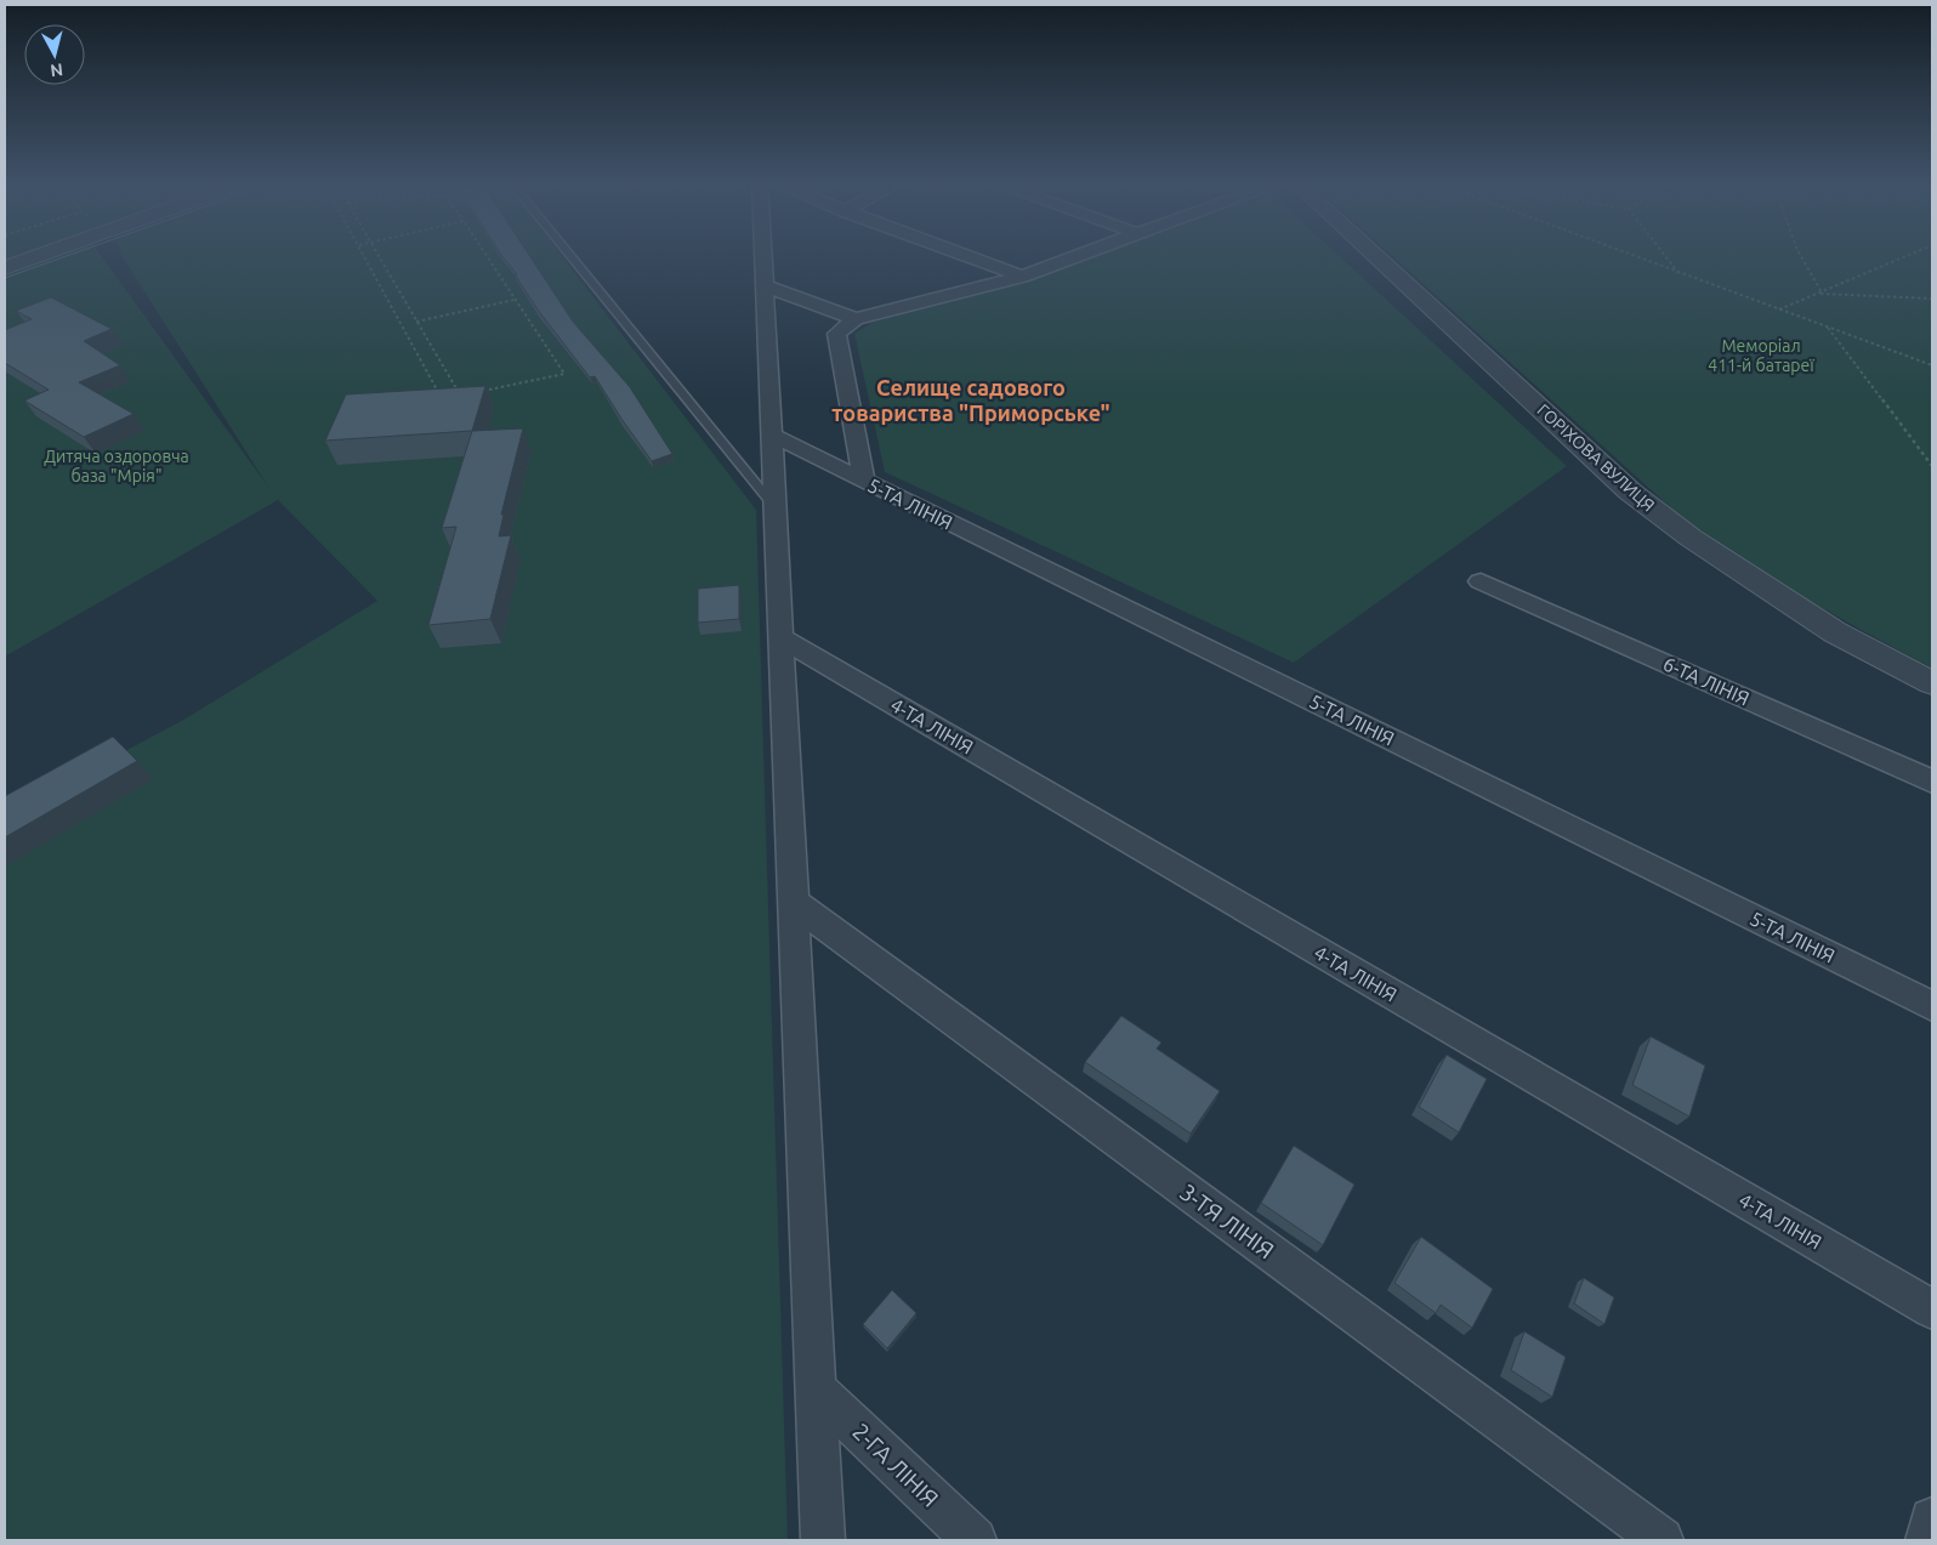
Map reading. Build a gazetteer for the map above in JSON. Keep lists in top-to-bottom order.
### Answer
{
  "streets": {
    "street": [
      "ГОРІХОВА ВУЛИЦЯ",
      "5-ТА ЛІНІЯ",
      "6-ТА ЛІНІЯ",
      "4-ТА ЛІНІЯ",
      "3-ТЯ ЛІНІЯ",
      "2-ГА ЛІНІЯ"
    ]
  },
  "districts": ["Селище садового товариства \"Приморське\""],
  "parks": ["Меморіал 411-й батареї", "Дитяча оздоровча база \"Мрія\""],
  "north": "bottom"
}
